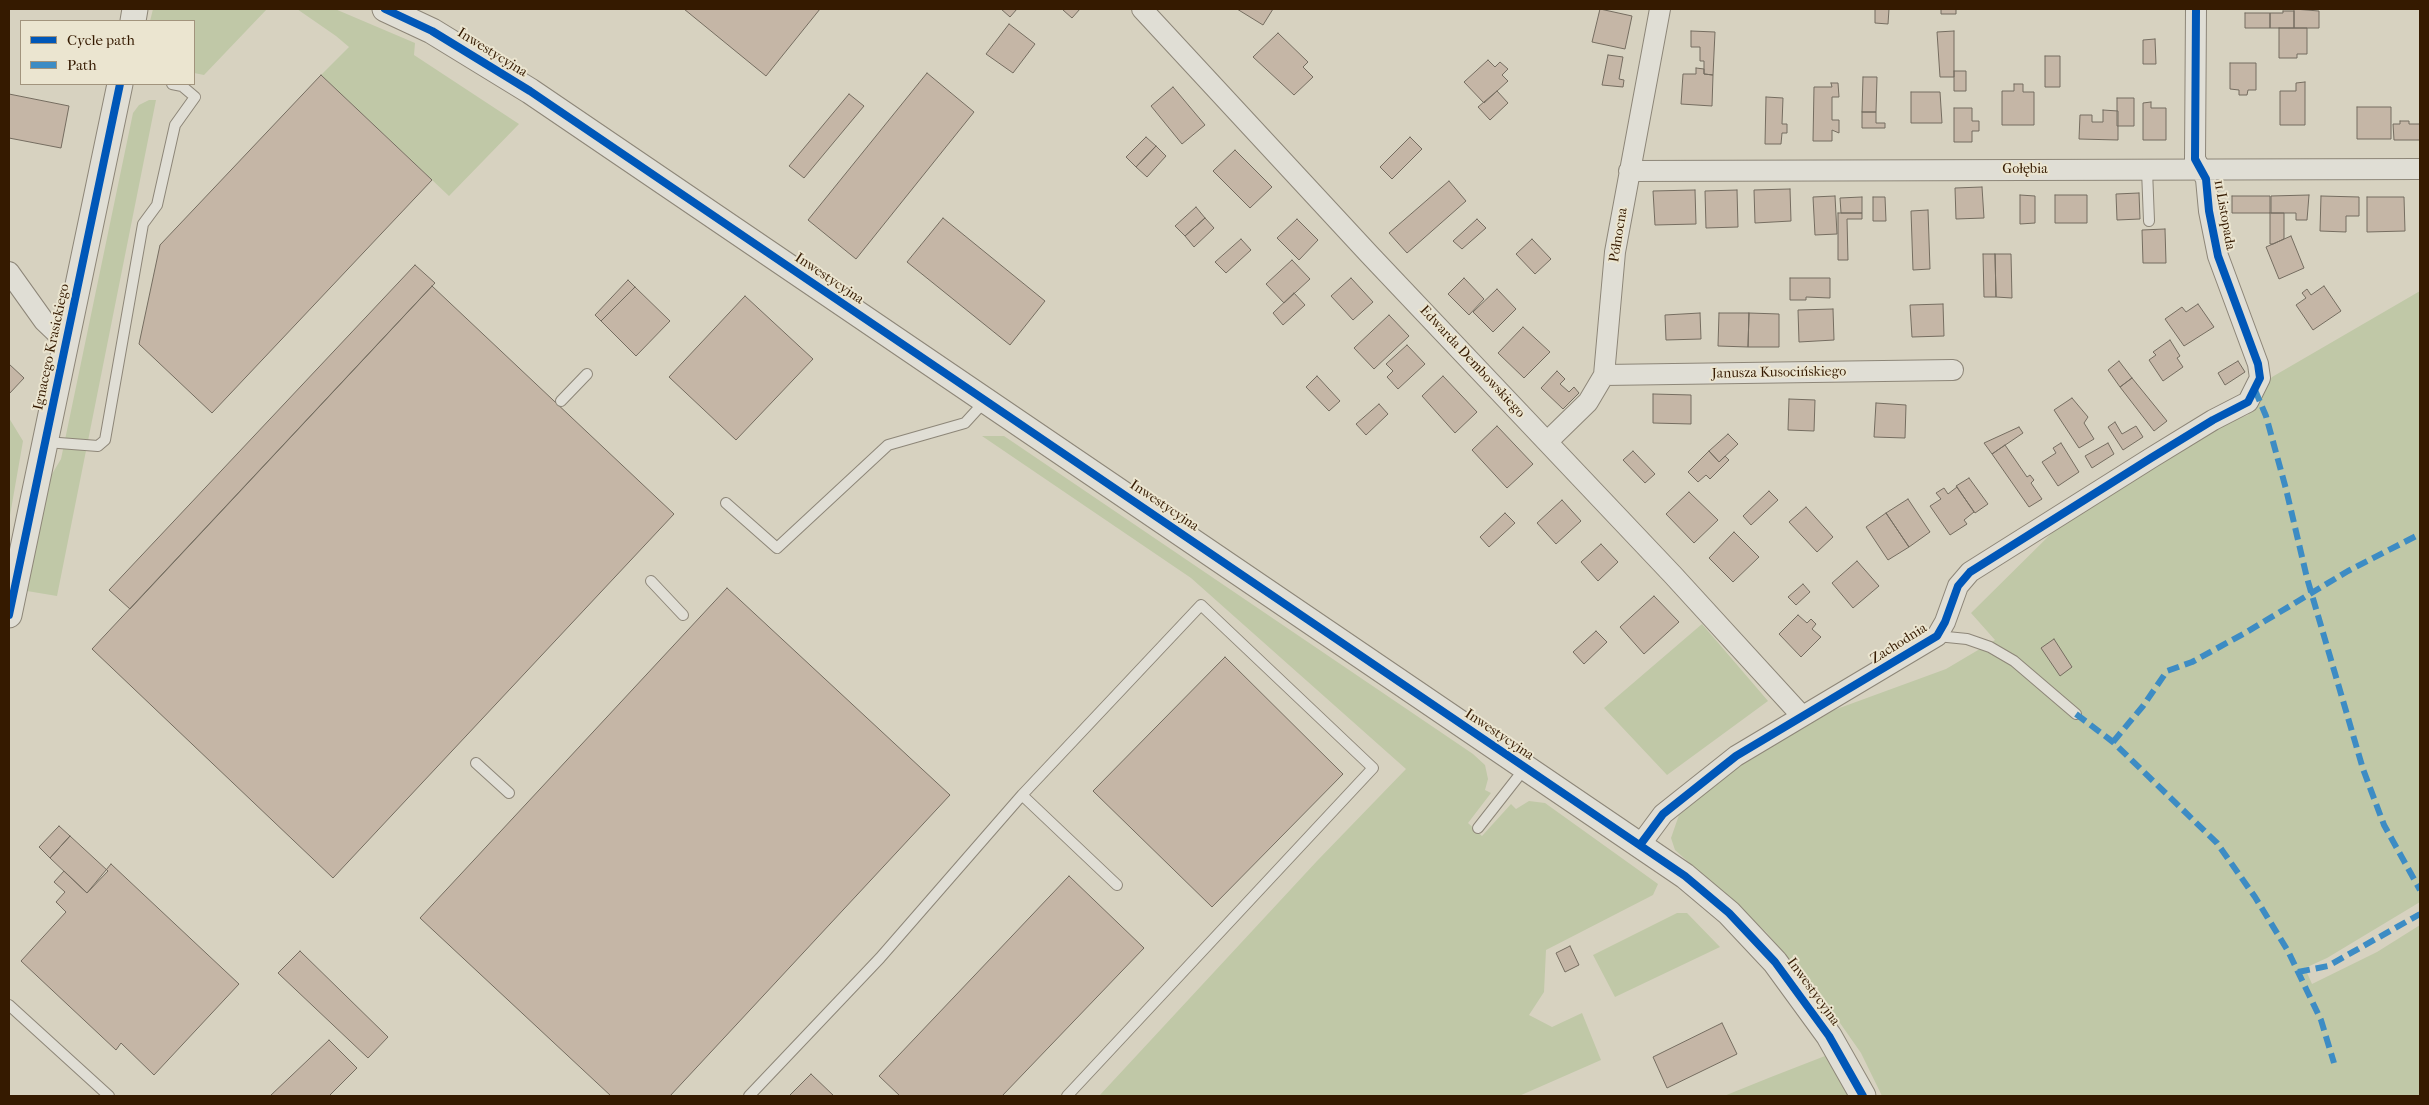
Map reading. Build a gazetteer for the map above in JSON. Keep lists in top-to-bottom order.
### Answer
{
  "streets": {
    "street": [
      "Inwestycyjna",
      "Gołębia",
      "11 Listopada",
      "Północna",
      "Ignacego Krasickiego",
      "Edwarda Dembowskiego",
      "Janusza Kusocińskiego",
      "Zachodnia"
    ]
  },
  "crossings": [
    ["Inwestycyjna", "Zachodnia"],
    ["Gołębia", "11 Listopada"],
    ["Gołębia", "Północna"],
    ["11 Listopada", "Zachodnia"],
    ["Północna", "Edwarda Dembowskiego"],
    ["Północna", "Janusza Kusocińskiego"],
    ["Edwarda Dembowskiego", "Zachodnia"]
  ],
  "legend": ["Cycle path", "Path"]
}
